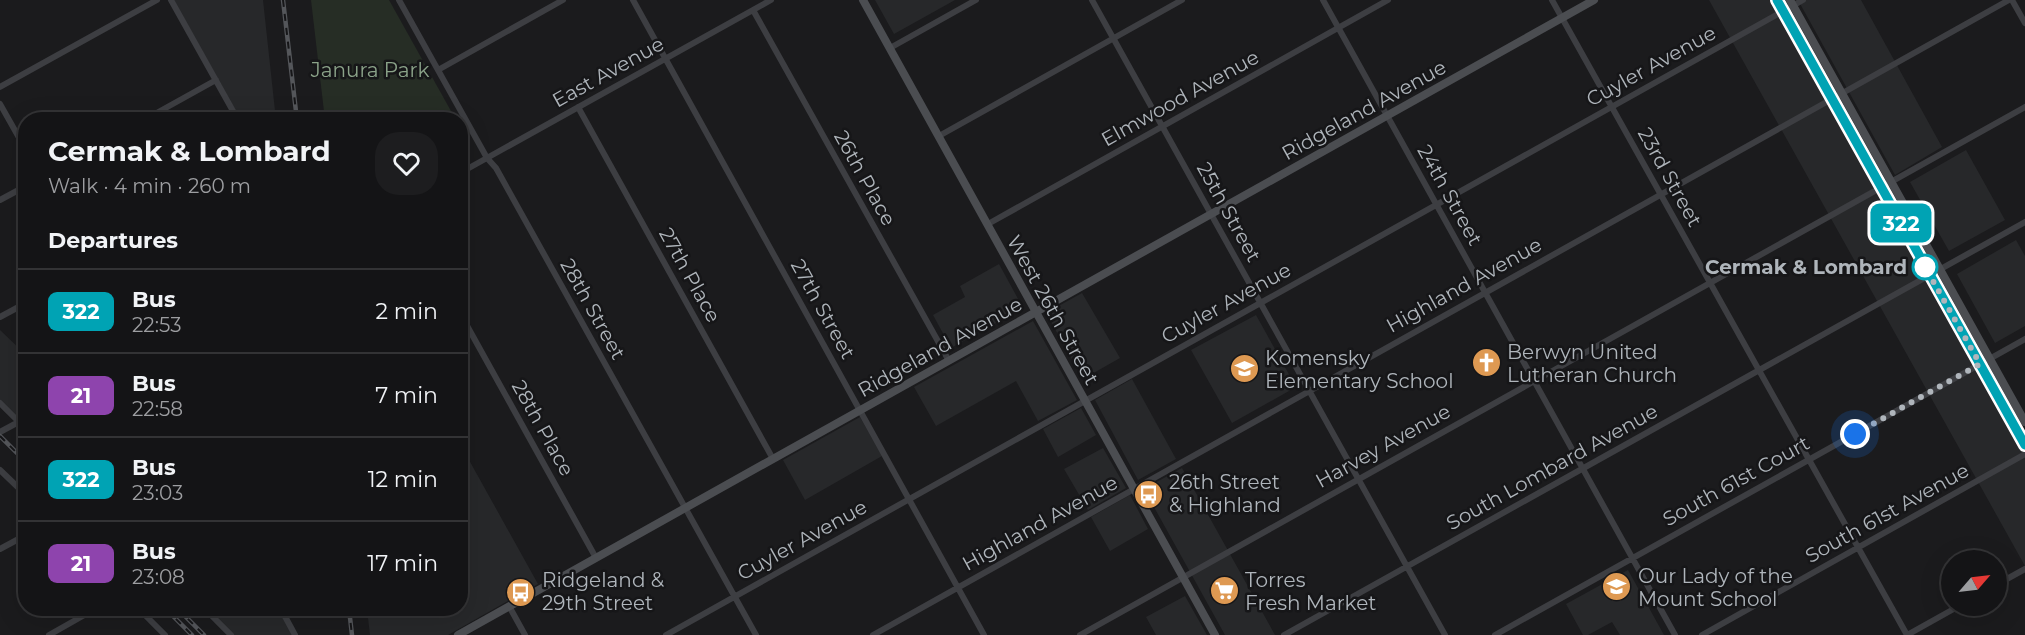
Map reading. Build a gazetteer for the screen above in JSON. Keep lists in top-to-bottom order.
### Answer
{
  "streets": {
    "main road": ["Ridgeland Avenue", "West 26th Street"],
    "street": [
      "Cuyler Avenue",
      "East Avenue",
      "Elmwood Avenue",
      "23rd Street",
      "26th Place",
      "24th Street",
      "25th Street",
      "27th Place",
      "Highland Avenue",
      "28th Street",
      "27th Street",
      "28th Place",
      "Harvey Avenue",
      "South Lombard Avenue",
      "South 61st Court",
      "South 61st Avenue"
    ]
  },
  "crossings": [
    ["Cuyler Avenue", "23rd Street"],
    ["Cuyler Avenue", "24th Street"],
    ["Cuyler Avenue", "25th Street"],
    ["Cuyler Avenue", "28th Street"],
    ["Cuyler Avenue", "27th Street"],
    ["Cuyler Avenue", "West 26th Street"],
    ["East Avenue", "26th Place"],
    ["East Avenue", "27th Place"],
    ["East Avenue", "28th Street"],
    ["East Avenue", "27th Street"],
    ["Elmwood Avenue", "24th Street"],
    ["Elmwood Avenue", "25th Street"],
    ["Elmwood Avenue", "West 26th Street"],
    ["Ridgeland Avenue", "23rd Street"],
    ["Ridgeland Avenue", "26th Place"],
    ["Ridgeland Avenue", "24th Street"],
    ["Ridgeland Avenue", "25th Street"],
    ["Ridgeland Avenue", "27th Place"],
    ["Ridgeland Avenue", "28th Street"],
    ["Ridgeland Avenue", "27th Street"],
    ["Ridgeland Avenue", "West 26th Street"],
    ["Ridgeland Avenue", "28th Place"],
    ["23rd Street", "Highland Avenue"],
    ["23rd Street", "Harvey Avenue"],
    ["23rd Street", "South Lombard Avenue"],
    ["23rd Street", "South 61st Court"],
    ["23rd Street", "South 61st Avenue"],
    ["24th Street", "Highland Avenue"],
    ["24th Street", "Harvey Avenue"],
    ["24th Street", "South Lombard Avenue"],
    ["24th Street", "South 61st Court"],
    ["25th Street", "Highland Avenue"],
    ["25th Street", "Harvey Avenue"],
    ["25th Street", "South Lombard Avenue"],
    ["Highland Avenue", "27th Street"],
    ["Highland Avenue", "West 26th Street"],
    ["West 26th Street", "Harvey Avenue"]
  ],
  "parks": ["Janura Park"],
  "places": {
    "other": ["Cermak & Lombard"],
    "church": ["Berwyn United Lutheran Church"],
    "school or university": ["Komensky Elementary School", "Our Lady of the Mount School"],
    "bus stop": ["26th Street & Highland", "Ridgeland & 29th Street"],
    "supermarket": ["Torres Fresh Market"]
  },
  "lines": ["bus line 322"],
  "north": "top right",
  "page": {
    "on_map": "322",
    "heading": [
      ["Cermak & Lombard", "Walk · 4 min · 260 m"],
      "Departures"
    ],
    "list": [
      {
        "mark": "322",
        "name": "Bus",
        "note": "22:53",
        "value": "2 min"
      },
      {
        "mark": "21",
        "name": "Bus",
        "note": "22:58",
        "value": "7 min"
      },
      {
        "mark": "322",
        "name": "Bus",
        "note": "23:03",
        "value": "12 min"
      },
      {
        "mark": "21",
        "name": "Bus",
        "note": "23:08",
        "value": "17 min"
      }
    ]
  }
}
